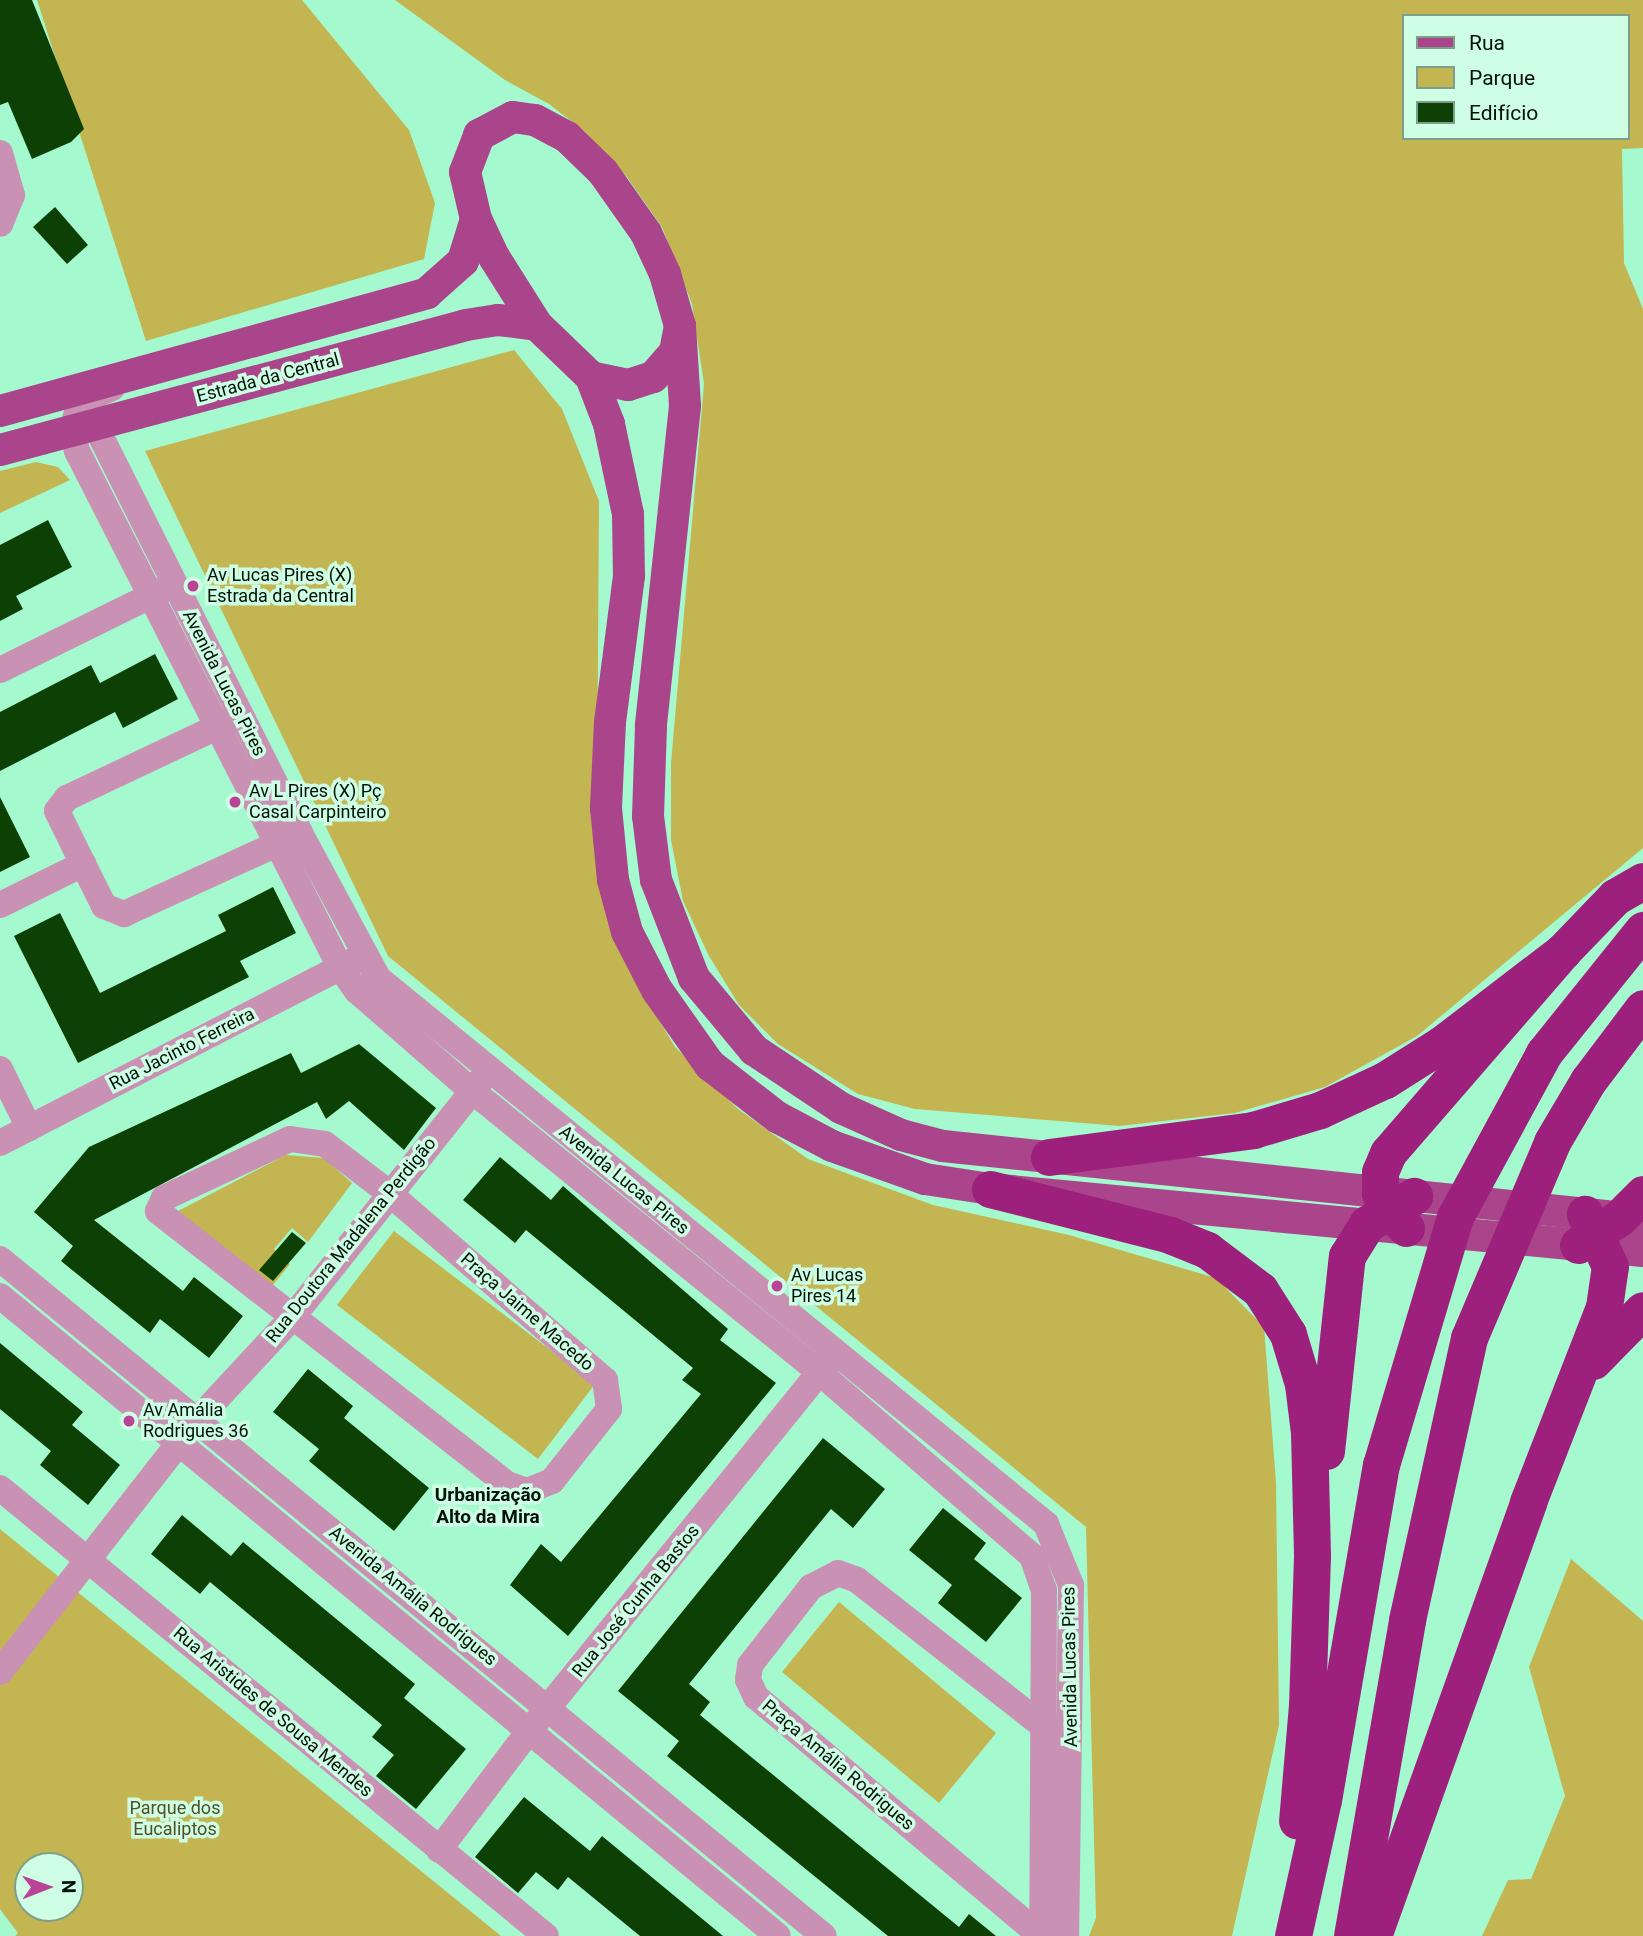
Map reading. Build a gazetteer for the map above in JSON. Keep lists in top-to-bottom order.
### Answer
{
  "streets": {
    "main road": ["Estrada da Central"],
    "street": [
      "Avenida Lucas Pires",
      "Rua Jacinto Ferreira",
      "Rua Doutora Madalena Perdigão",
      "Praça Jaime Macedo",
      "Avenida Amália Rodrigues",
      "Rua José Cunha Bastos",
      "Rua Aristides de Sousa Mendes",
      "Praça Amália Rodrigues"
    ]
  },
  "crossings": [
    ["Estrada da Central", "Avenida Lucas Pires"],
    ["Avenida Lucas Pires", "Rua Jacinto Ferreira"],
    ["Avenida Lucas Pires", "Rua Doutora Madalena Perdigão"],
    ["Avenida Lucas Pires", "Rua José Cunha Bastos"],
    ["Avenida Lucas Pires", "Praça Amália Rodrigues"],
    ["Rua Doutora Madalena Perdigão", "Praça Jaime Macedo"],
    ["Rua Doutora Madalena Perdigão", "Avenida Amália Rodrigues"],
    ["Rua Doutora Madalena Perdigão", "Rua Aristides de Sousa Mendes"],
    ["Avenida Amália Rodrigues", "Rua José Cunha Bastos"],
    ["Rua José Cunha Bastos", "Rua Aristides de Sousa Mendes"]
  ],
  "districts": ["Urbanização Alto da Mira"],
  "parks": ["Parque dos Eucaliptos"],
  "places": [
    "Av Lucas Pires (X) Estrada da Central",
    "Av L Pires (X) Pç Casal Carpinteiro",
    "Av Lucas Pires 14",
    "Av Amália Rodrigues 36"
  ],
  "legend": ["Rua", "Parque", "Edifício"],
  "north": "right"
}
